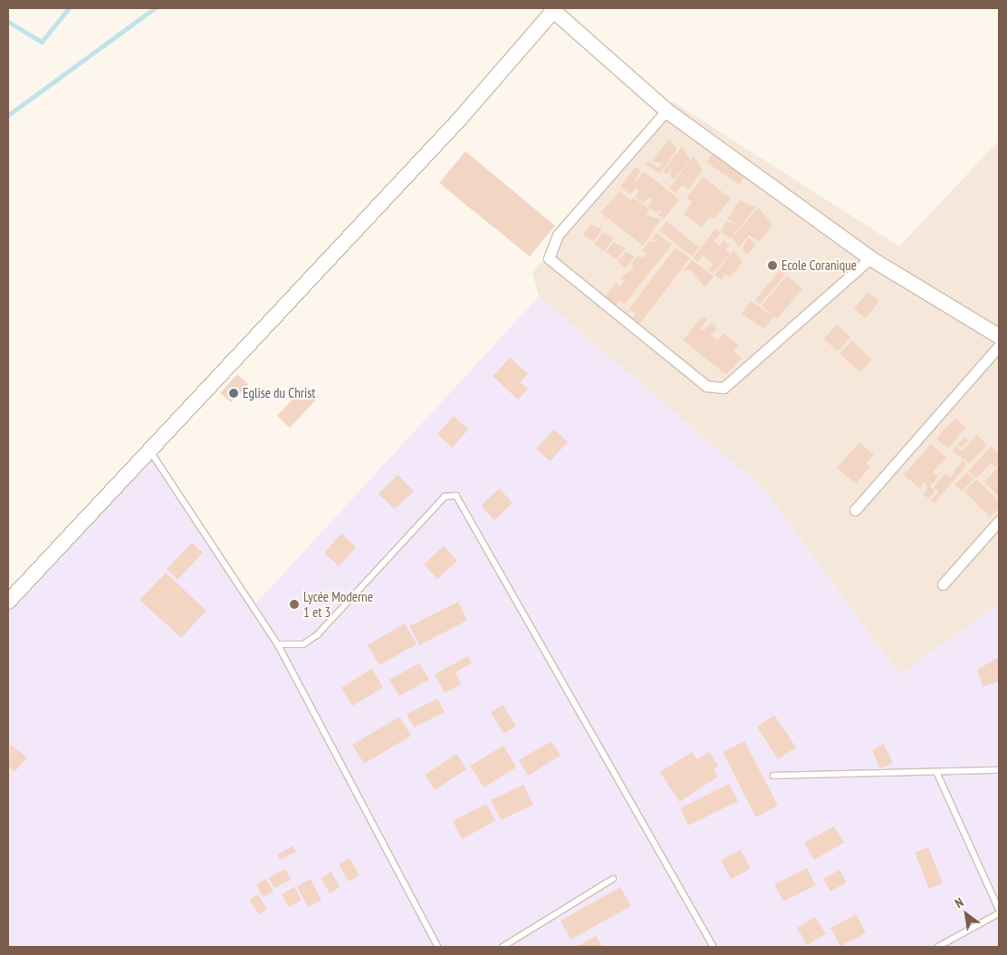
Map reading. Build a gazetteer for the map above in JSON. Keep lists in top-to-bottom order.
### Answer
{
  "places": ["Ecole Coranique", "Eglise du Christ", "Lycée Moderne 1 et 3"],
  "north": "top left"
}
